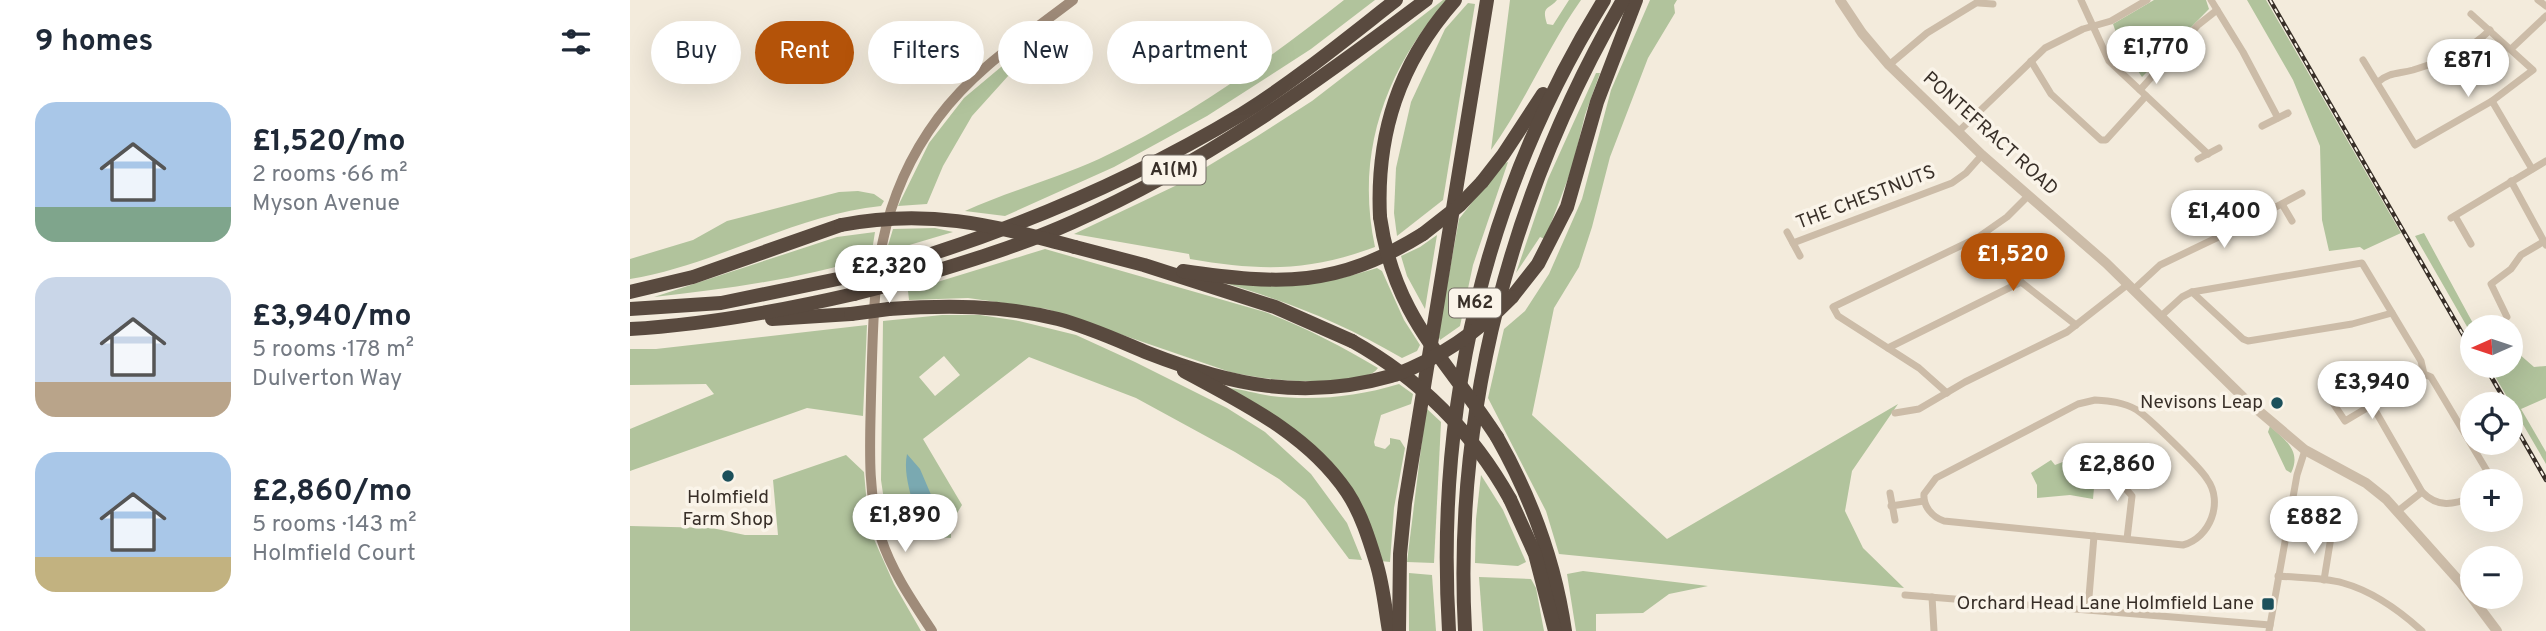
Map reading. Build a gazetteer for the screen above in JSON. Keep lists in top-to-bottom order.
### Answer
{
  "streets": {
    "highway": ["A1(M)", "M62"],
    "street": ["PONTEFRACT ROAD", "THE CHESTNUTS"]
  },
  "crossings": [
    ["PONTEFRACT ROAD", "THE CHESTNUTS"]
  ],
  "places": {
    "other": ["Nevisons Leap", "Holmfield Farm Shop"],
    "transit": ["Orchard Head Lane Holmfield Lane"]
  },
  "north": "left",
  "page": {
    "heading": "9 homes",
    "chip": [
      "Buy",
      "Rent",
      "Filters",
      "New",
      "Apartment"
    ],
    "price": [
      "£1,770",
      "£871",
      "£1,400",
      "£1,520",
      "£2,320",
      "£3,940",
      "£2,860",
      "£1,890",
      "£882"
    ],
    "list": [
      {
        "name": "£1,520/mo",
        "note": "2 rooms · 66 m² · Myson Avenue"
      },
      {
        "name": "£3,940/mo",
        "note": "5 rooms · 178 m² · Dulverton Way"
      },
      {
        "name": "£2,860/mo",
        "note": "5 rooms · 143 m² · Holmfield Court"
      }
    ],
    "map_buttons": ["+", "−"]
  }
}
